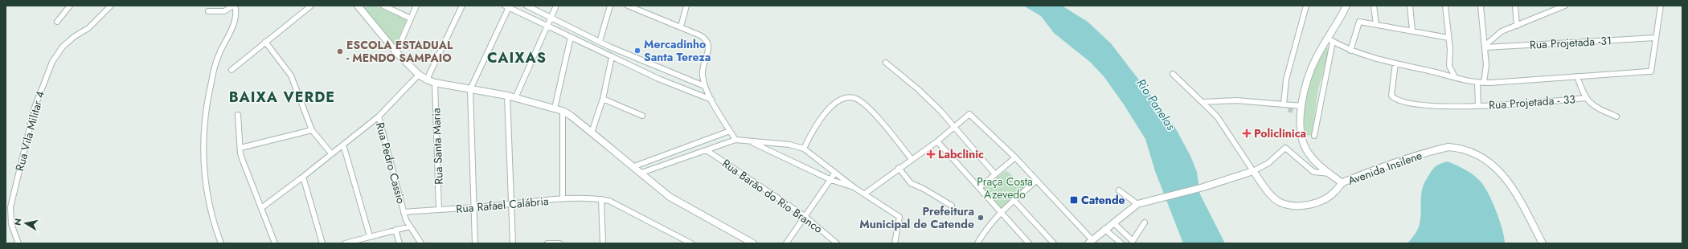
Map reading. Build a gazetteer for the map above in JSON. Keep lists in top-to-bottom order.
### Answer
{
  "streets": {
    "street": [
      "Rua Projetada -31",
      "Rua Projetada - 33",
      "Rua Vila Militar 4",
      "Rua Santa Maria",
      "Rua Pedro Cassio",
      "Avenida Insilene",
      "Rua Barão do Rio Branco",
      "Rua Rafael Calábria"
    ]
  },
  "crossings": [
    ["Rua Santa Maria", "Rua Rafael Calábria"],
    ["Rua Pedro Cassio", "Rua Rafael Calábria"]
  ],
  "districts": ["CAIXAS", "BAIXA VERDE"],
  "water": ["Rio Panelas"],
  "parks": ["Praça Costa Azevedo"],
  "places": {
    "other": ["Mercadinho Santa Tereza", "ESCOLA ESTADUAL - MENDO SAMPAIO", "Prefeitura Municipal de Catende"],
    "health": ["Policlinica", "Labclinic"],
    "transit": ["Catende"]
  },
  "north": "left"
}
